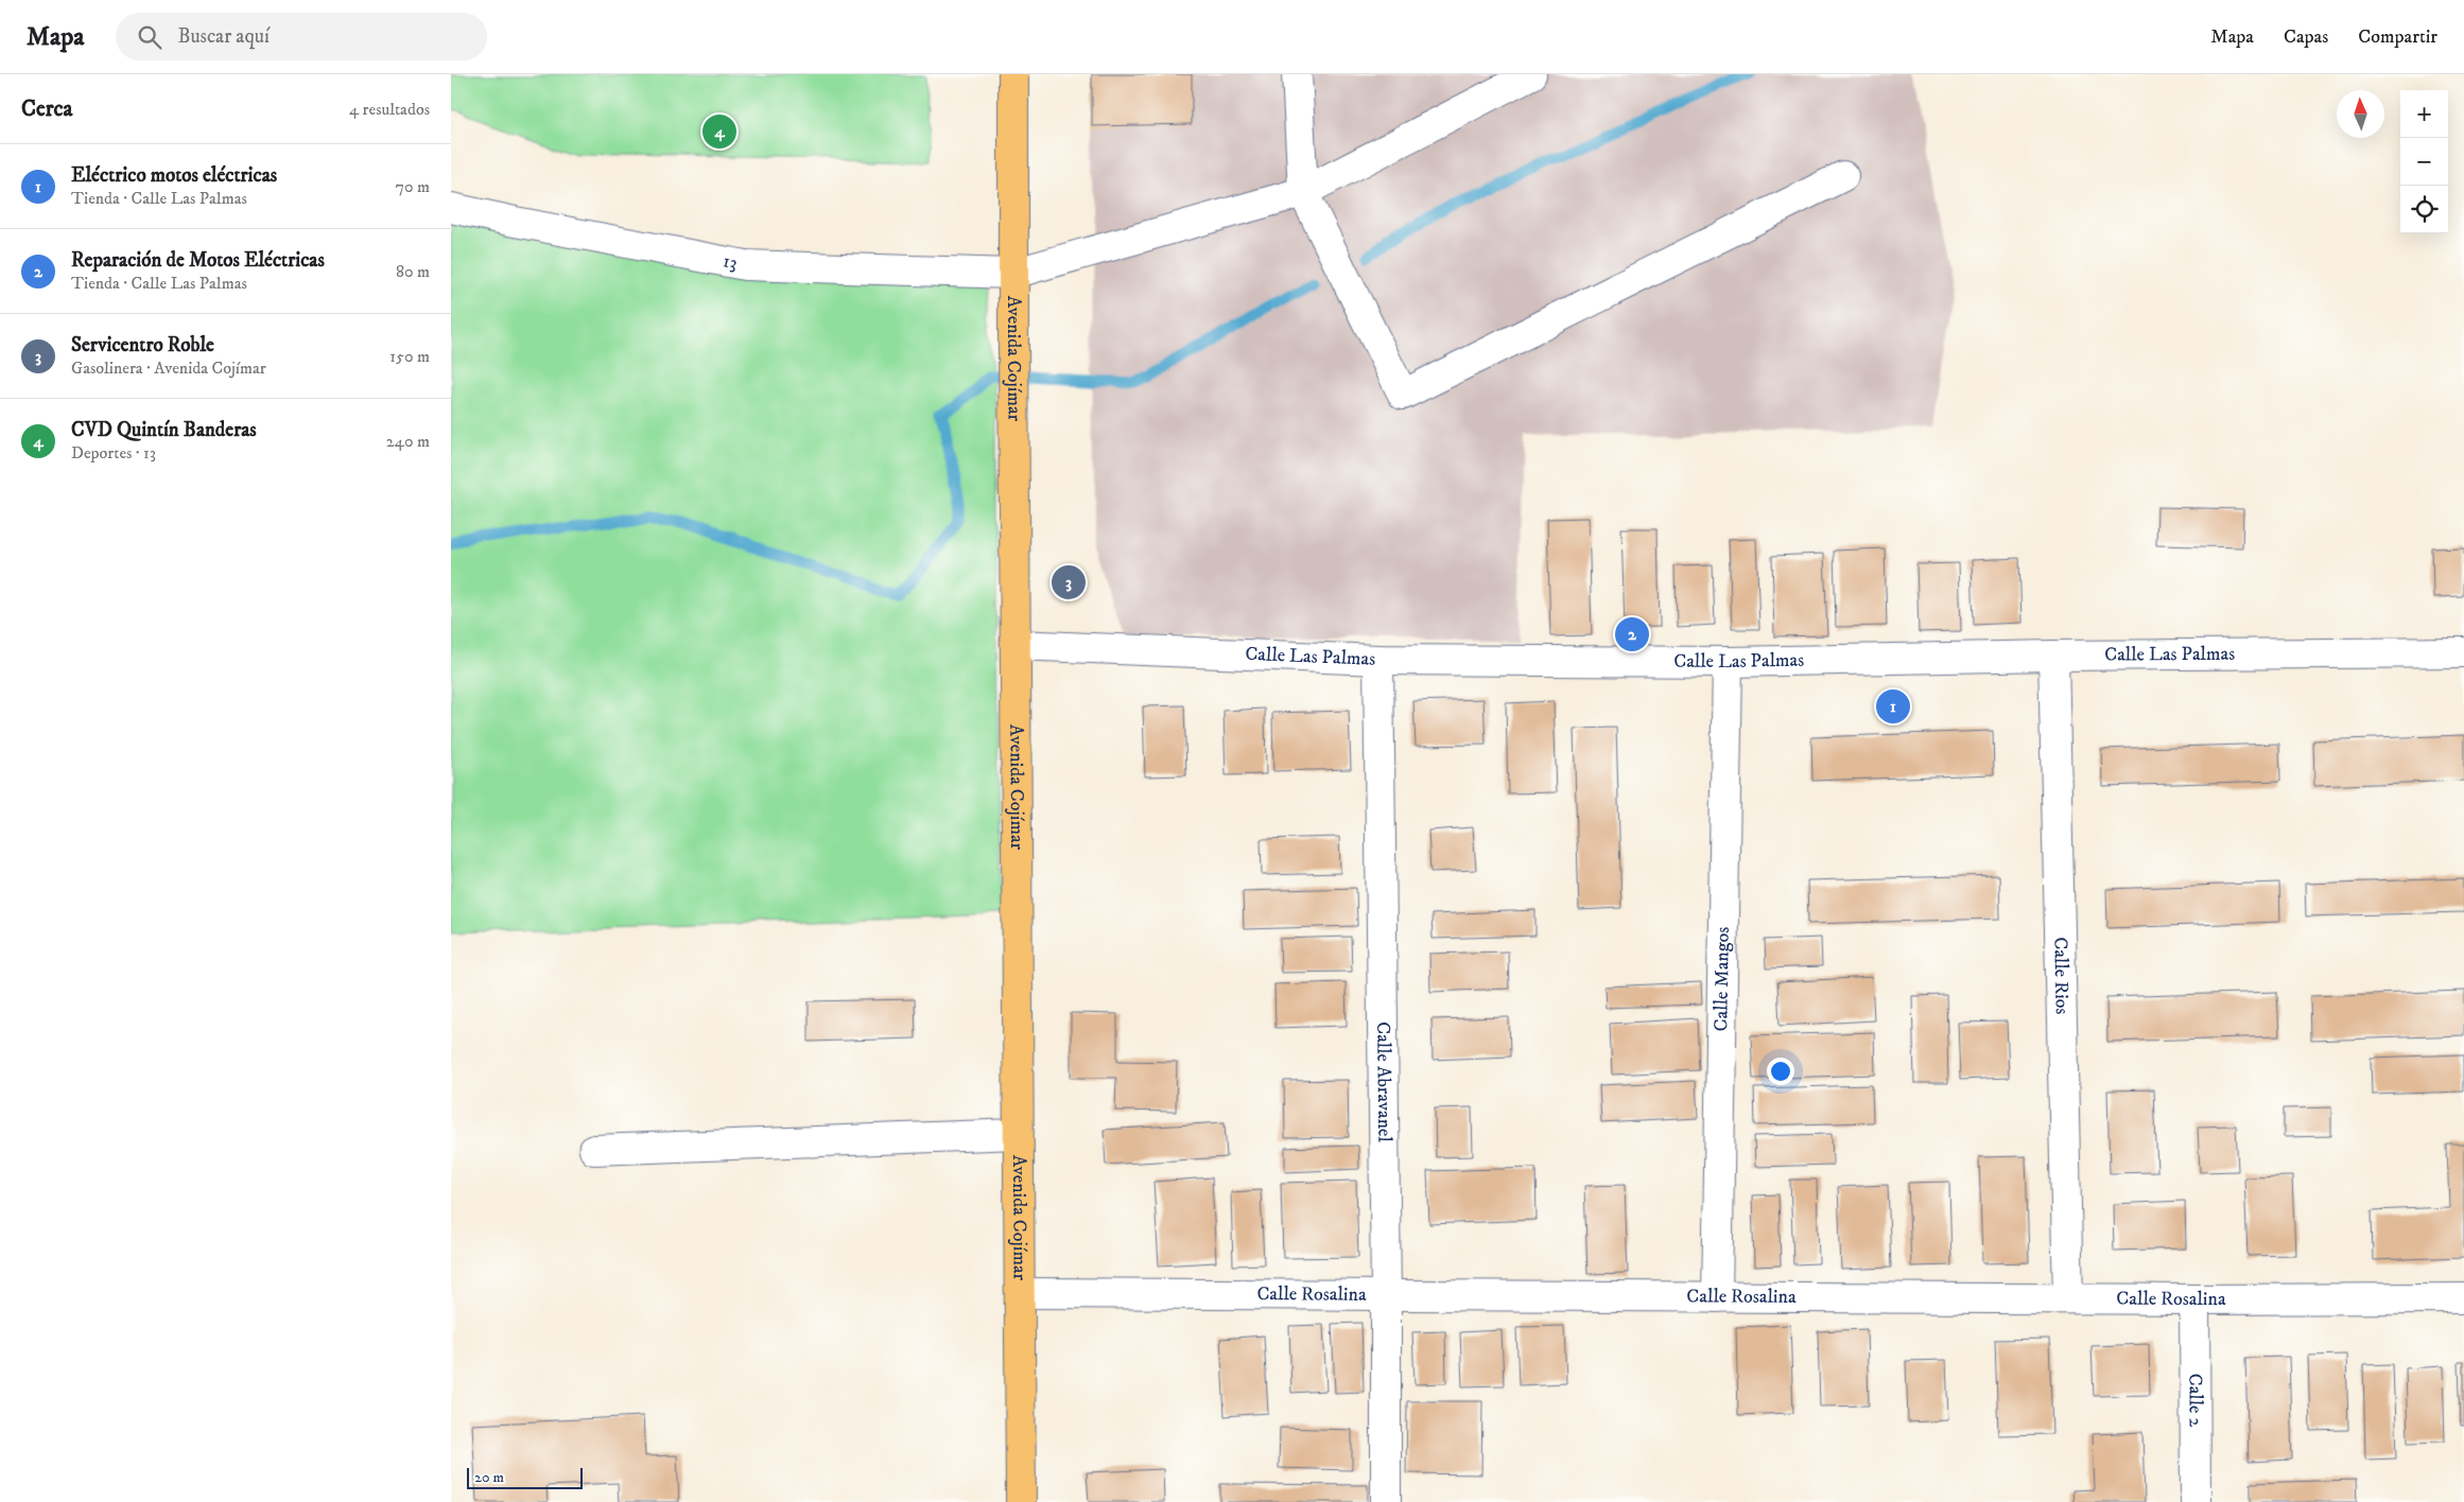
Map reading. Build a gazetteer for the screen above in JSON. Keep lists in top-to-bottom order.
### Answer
{
  "streets": {
    "main road": ["Avenida Cojímar"],
    "street": [
      "13",
      "Calle Las Palmas",
      "Calle Rios",
      "Calle Mangos",
      "Calle Abravanel",
      "Calle Rosalina",
      "Calle 2"
    ]
  },
  "crossings": [
    ["13", "Avenida Cojímar"],
    ["Avenida Cojímar", "Calle Las Palmas"],
    ["Avenida Cojímar", "Calle Rosalina"],
    ["Calle Las Palmas", "Calle Rios"],
    ["Calle Las Palmas", "Calle Mangos"],
    ["Calle Las Palmas", "Calle Abravanel"],
    ["Calle Rios", "Calle Rosalina"],
    ["Calle Mangos", "Calle Rosalina"],
    ["Calle Abravanel", "Calle Rosalina"],
    ["Calle Rosalina", "Calle 2"]
  ],
  "scale_bar": "20 m",
  "north": "top",
  "page": {
    "header": "Mapa",
    "search": "Buscar aquí",
    "nav": ["Mapa", "Capas", "Compartir"],
    "heading": ["Cerca", "4 resultados"],
    "map_buttons": ["+", "−"],
    "pins": [
      "4",
      "3",
      "2",
      "1"
    ],
    "list": [
      {
        "mark": "1",
        "name": "Eléctrico motos eléctricas",
        "note": "Tienda · Calle Las Palmas",
        "value": "70 m"
      },
      {
        "mark": "2",
        "name": "Reparación de Motos Eléctricas",
        "note": "Tienda · Calle Las Palmas",
        "value": "80 m"
      },
      {
        "mark": "3",
        "name": "Servicentro Roble",
        "note": "Gasolinera · Avenida Cojímar",
        "value": "150 m"
      },
      {
        "mark": "4",
        "name": "CVD Quintín Banderas",
        "note": "Deportes · 13",
        "value": "240 m"
      }
    ],
    "scale": "20 m"
  }
}
